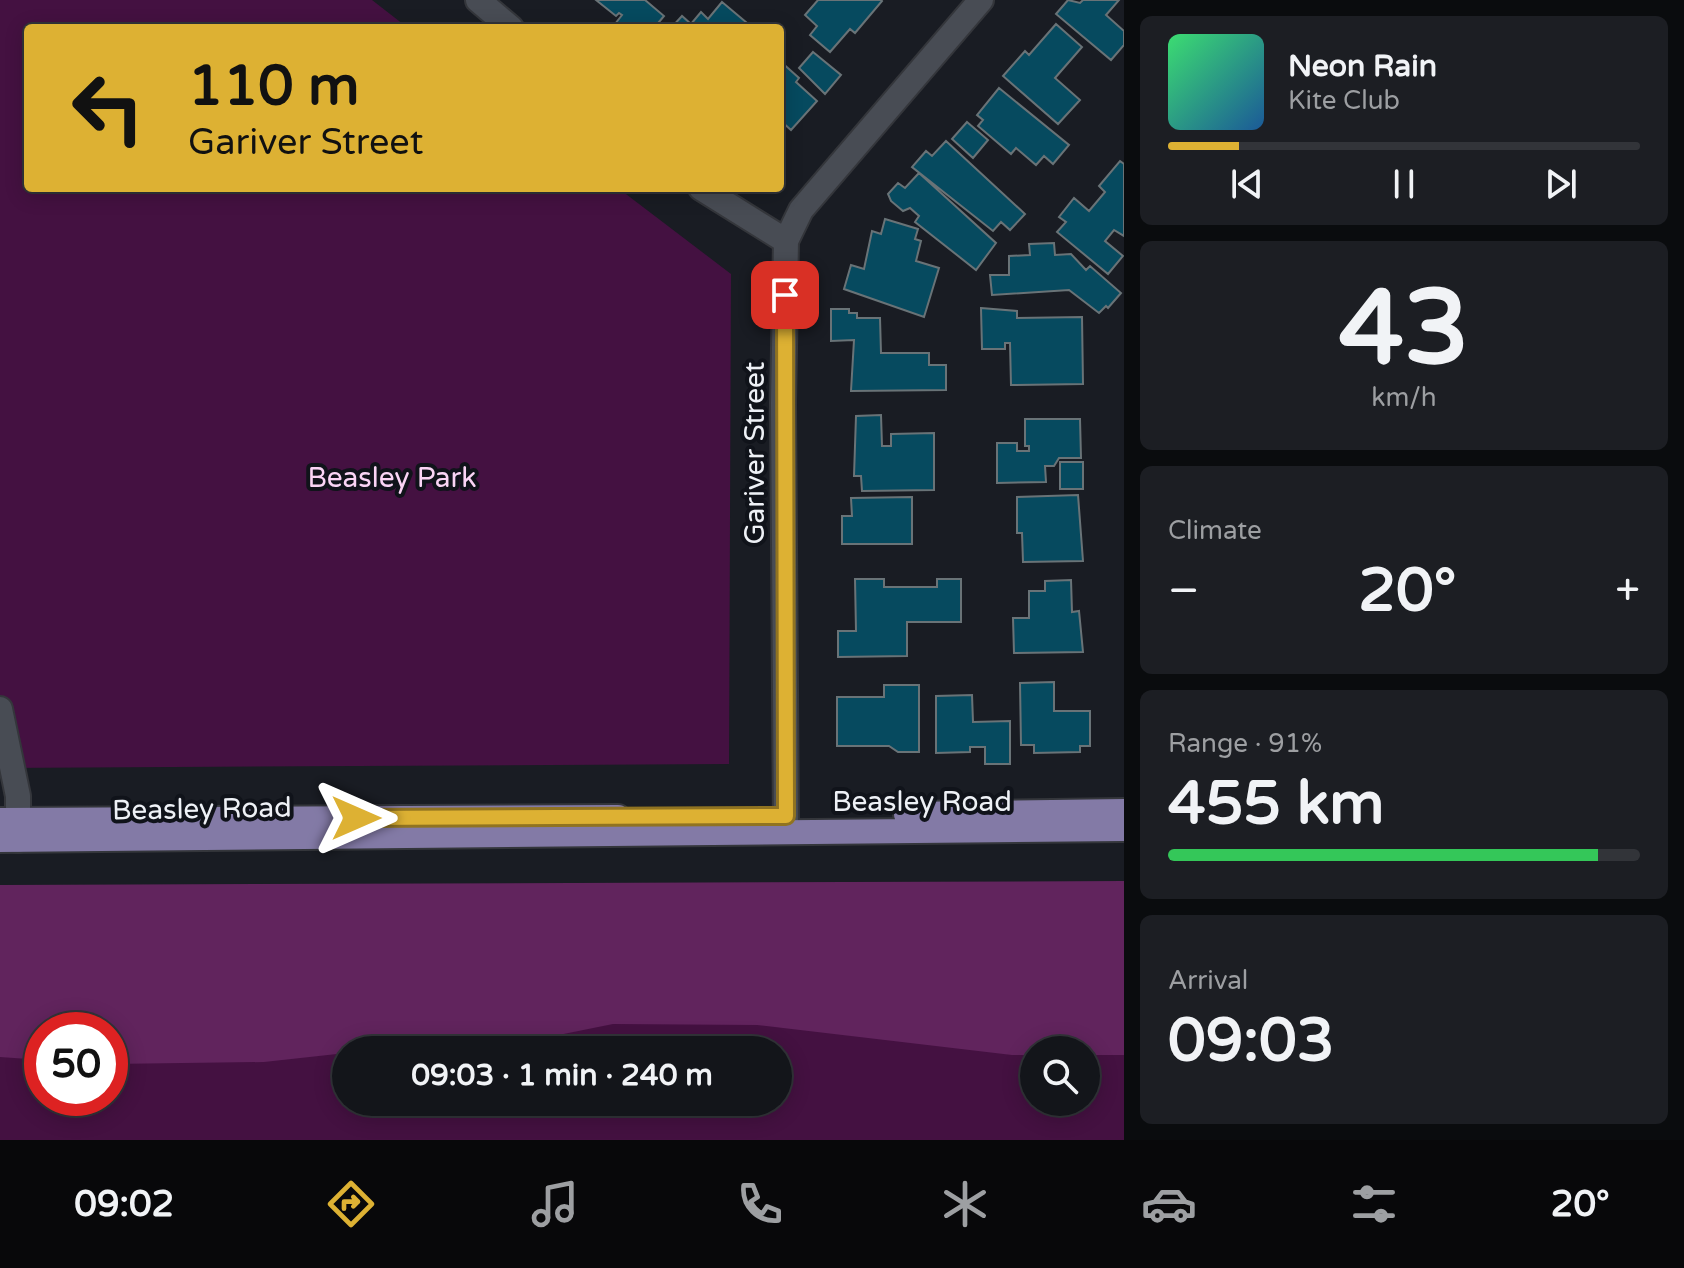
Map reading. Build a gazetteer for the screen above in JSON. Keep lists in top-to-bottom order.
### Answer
{
  "streets": {
    "main road": ["Beasley Road"],
    "street": ["Gariver Street"]
  },
  "crossings": [
    ["Gariver Street", "Beasley Road"]
  ],
  "parks": ["Beasley Park"],
  "page": {
    "turn": ["110 m", "Gariver Street"],
    "song": ["Neon Rain", "Kite Club"],
    "tile": [
      ["43", "km/h"],
      "Climate",
      ["Range · 91%", "455 km"],
      ["Arrival", "09:03"]
    ],
    "heat": ["−", "20°", "+"],
    "limit": "50",
    "trip": "09:03 · 1 min · 240 m",
    "tabs": ["09:02", "20°"]
  }
}
